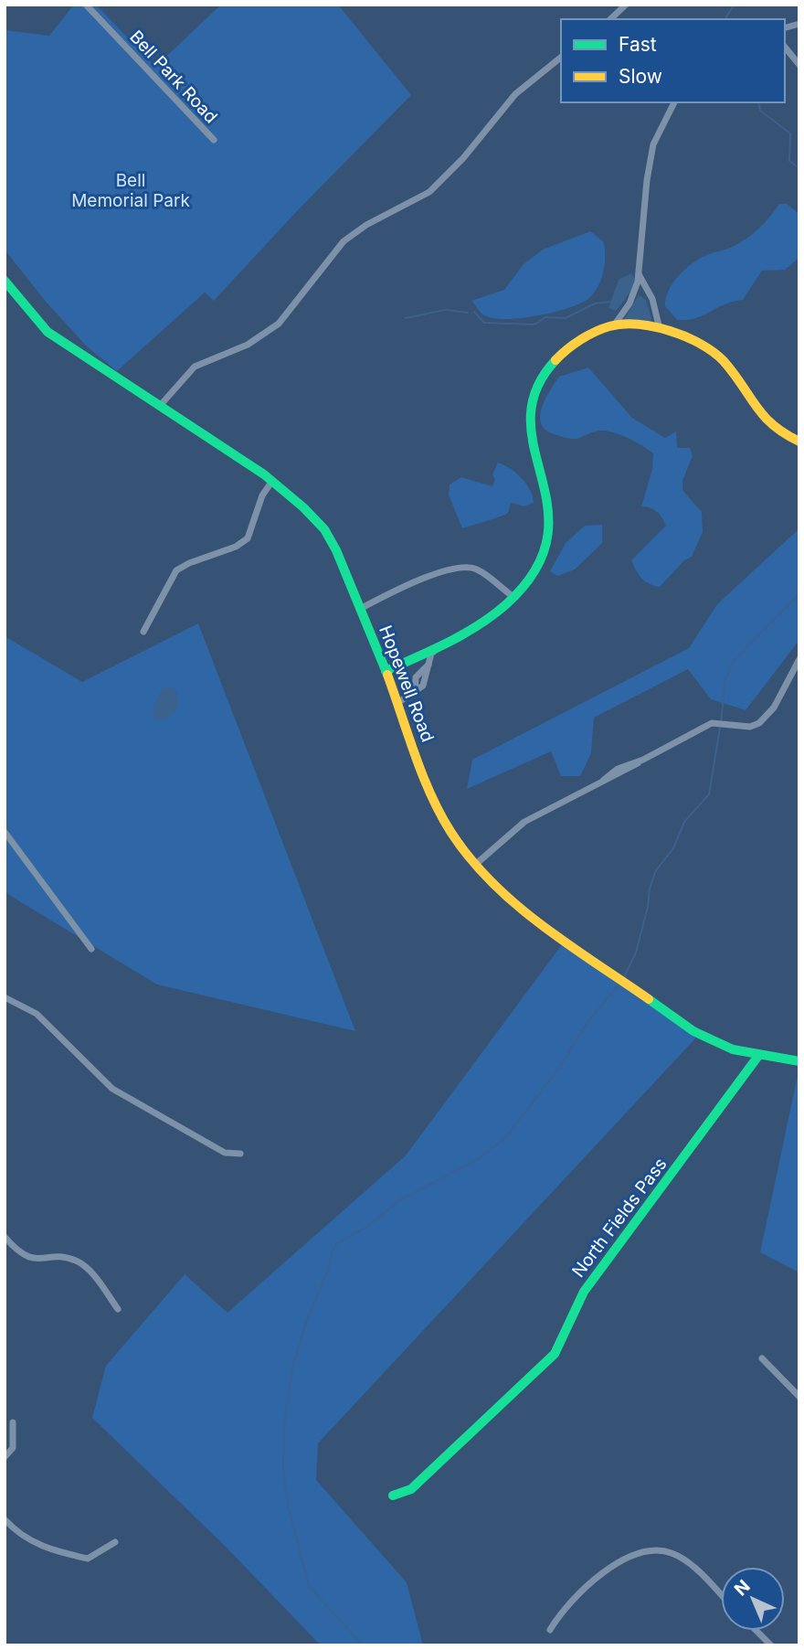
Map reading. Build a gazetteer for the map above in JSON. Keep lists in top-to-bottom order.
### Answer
{
  "streets": {
    "street": ["Bell Park Road", "Hopewell Road", "North Fields Pass"]
  },
  "crossings": [
    ["Hopewell Road", "North Fields Pass"]
  ],
  "parks": ["Bell Memorial Park"],
  "legend": ["Fast", "Slow"],
  "north": "top left"
}
